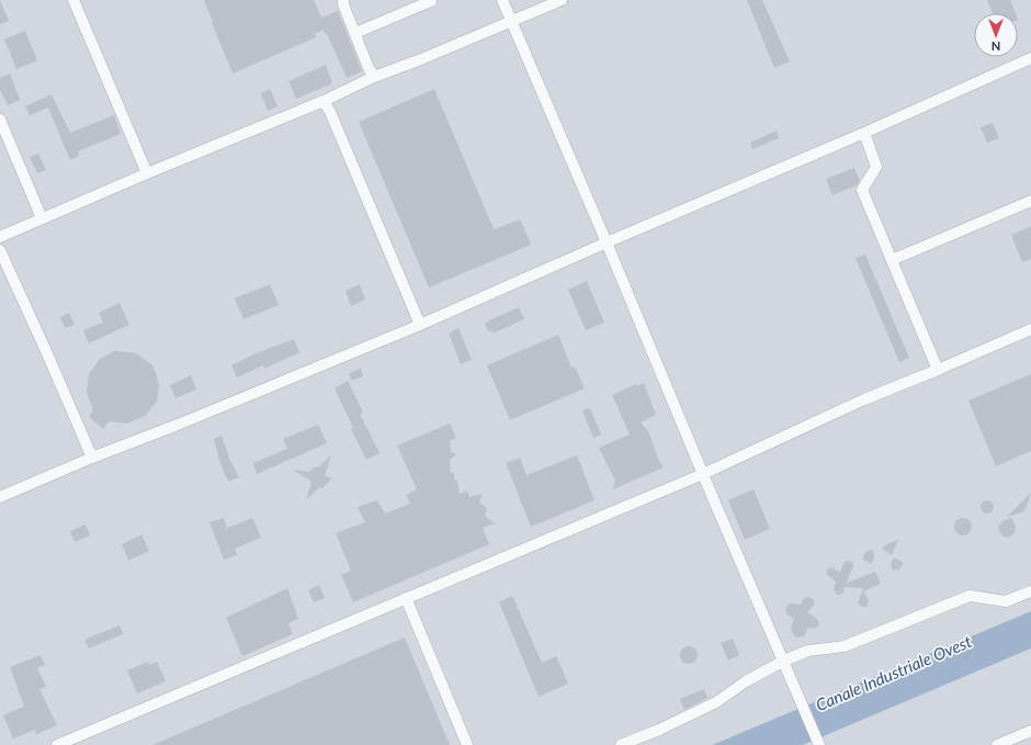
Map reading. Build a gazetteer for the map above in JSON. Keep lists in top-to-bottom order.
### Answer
{
  "water": ["Canale Industriale Ovest"],
  "north": "bottom"
}
